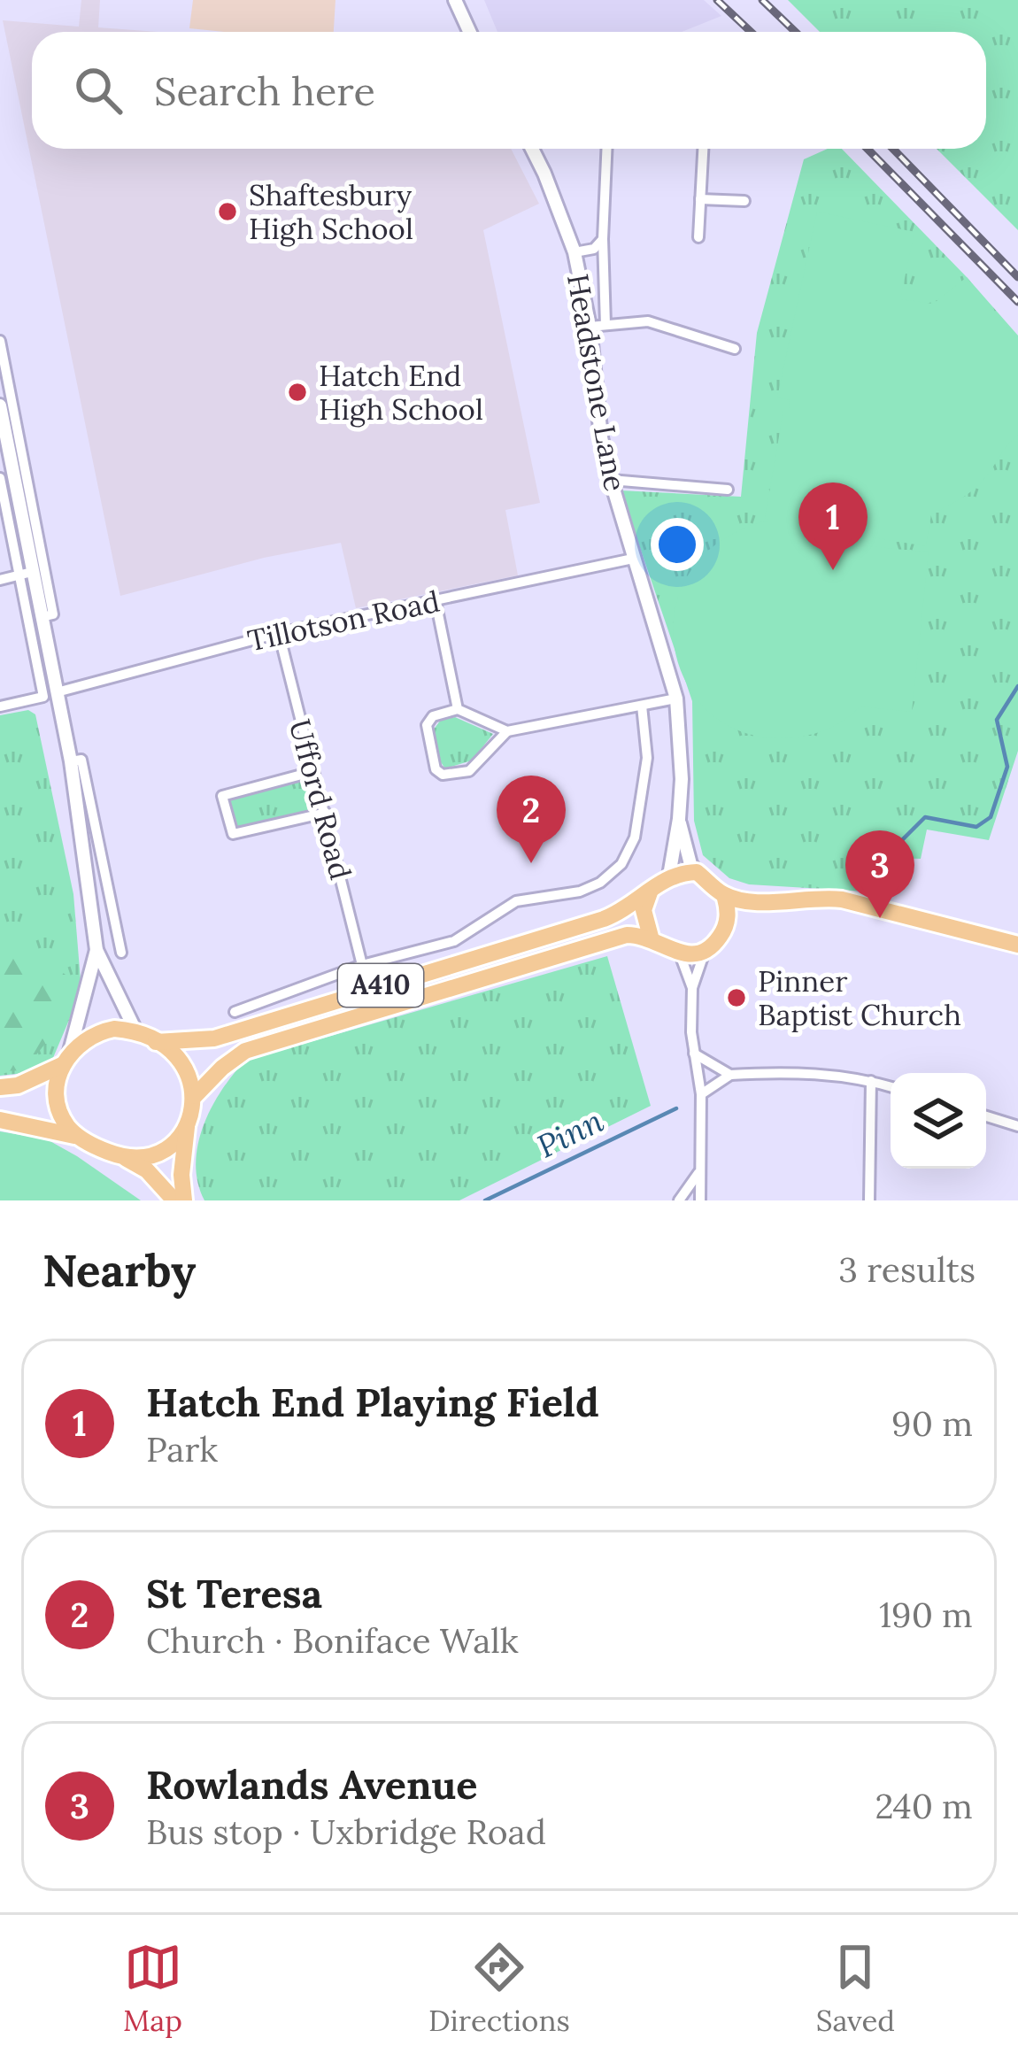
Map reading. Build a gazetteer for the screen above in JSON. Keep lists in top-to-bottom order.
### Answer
{
  "streets": {
    "main road": ["A410"],
    "street": ["Headstone Lane", "Tillotson Road", "Ufford Road"]
  },
  "crossings": [
    ["Headstone Lane", "Tillotson Road"],
    ["Headstone Lane", "A410"],
    ["Tillotson Road", "Ufford Road"]
  ],
  "water": ["Pinn"],
  "places": ["Shaftesbury High School", "Hatch End High School", "Pinner Baptist Church"],
  "page": {
    "search": "Search here",
    "pins": ["1", "2", "3"],
    "heading": ["Nearby", "3 results"],
    "list": [
      {
        "mark": "1",
        "name": "Hatch End Playing Field",
        "note": "Park",
        "value": "90 m"
      },
      {
        "mark": "2",
        "name": "St Teresa",
        "note": "Church · Boniface Walk",
        "value": "190 m"
      },
      {
        "mark": "3",
        "name": "Rowlands Avenue",
        "note": "Bus stop · Uxbridge Road",
        "value": "240 m"
      }
    ],
    "nav": ["Map", "Directions", "Saved"]
  }
}
